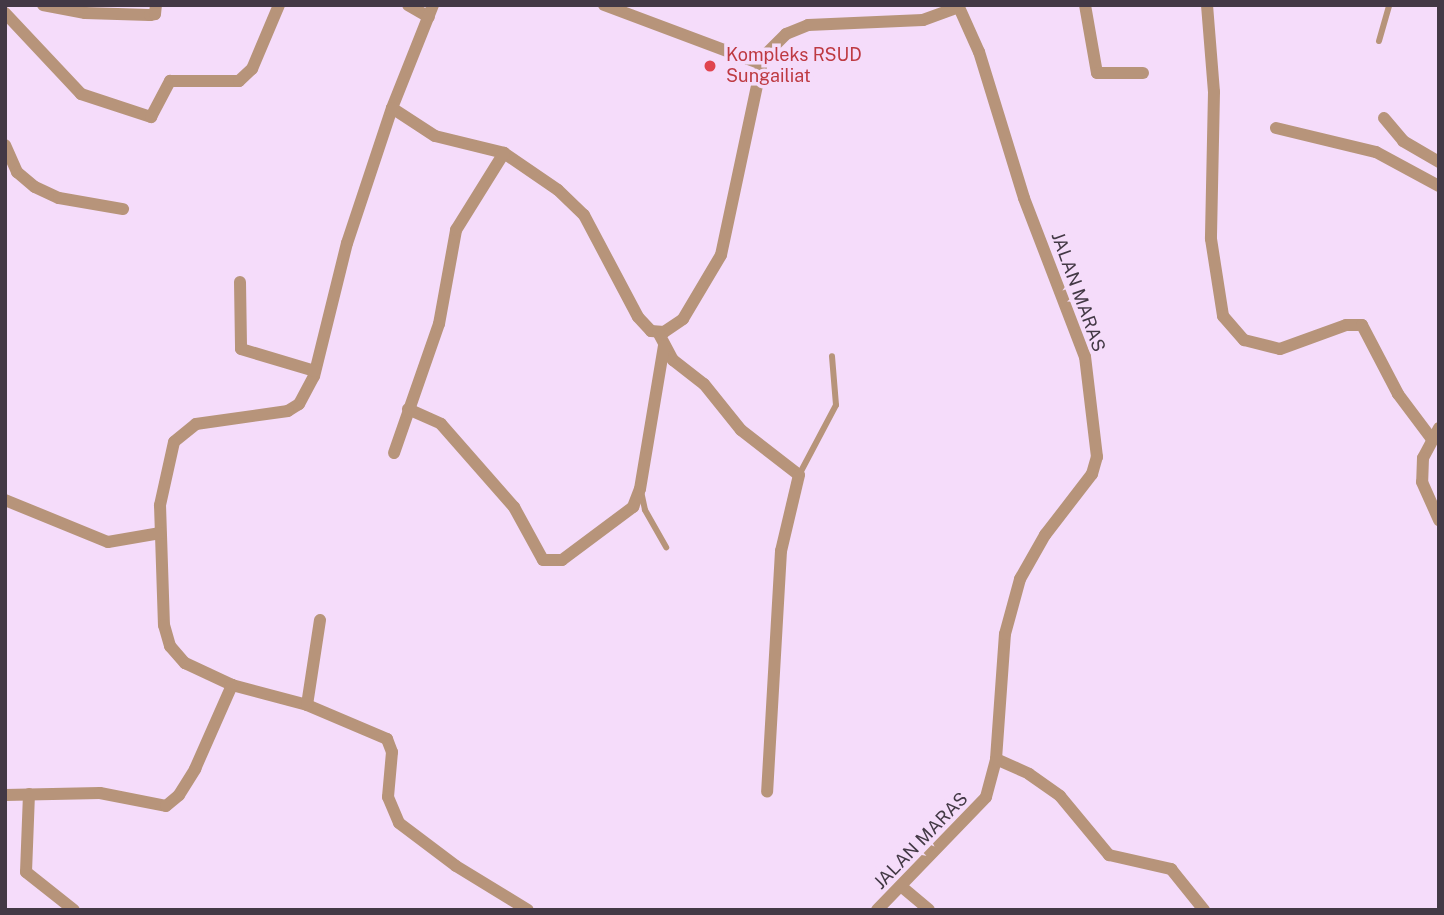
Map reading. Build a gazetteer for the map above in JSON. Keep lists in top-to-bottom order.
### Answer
{
  "streets": {
    "street": ["JALAN MARAS"]
  },
  "places": ["Kompleks RSUD Sungailiat"]
}
